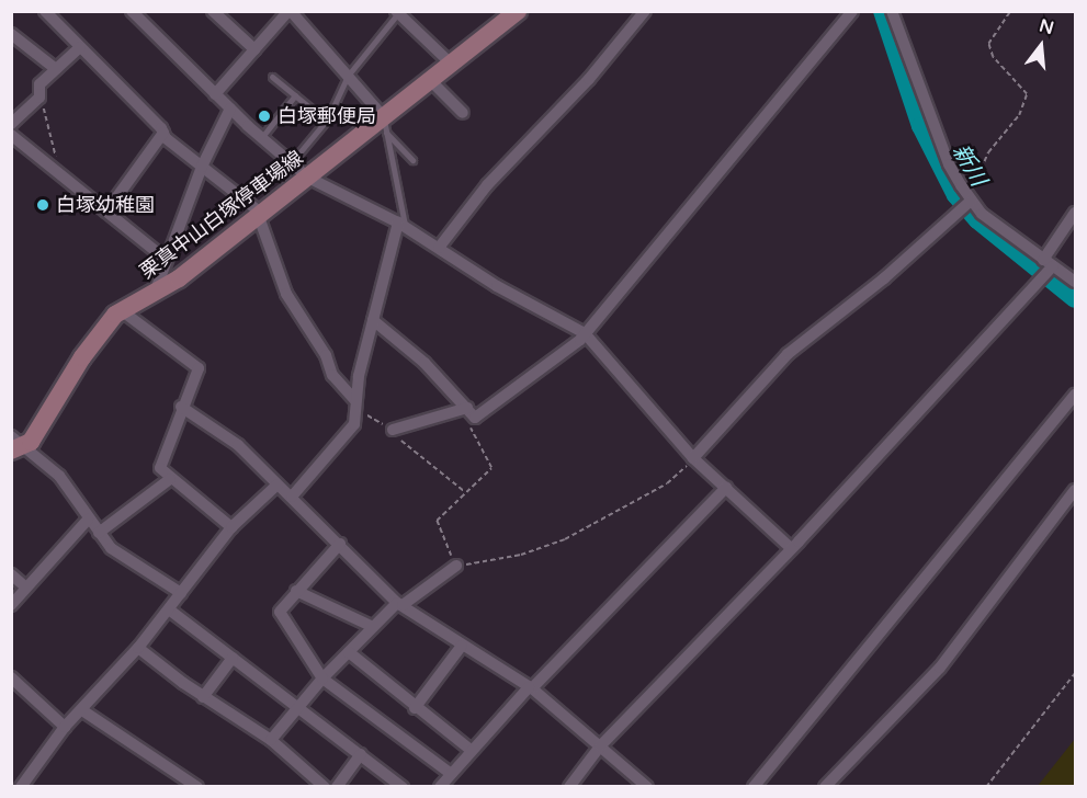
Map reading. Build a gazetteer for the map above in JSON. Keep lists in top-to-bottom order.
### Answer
{
  "streets": {
    "main road": ["栗真中山白塚停車場線"]
  },
  "water": ["新川"],
  "places": ["白塚郵便局", "白塚幼稚園"],
  "north": "top"
}
